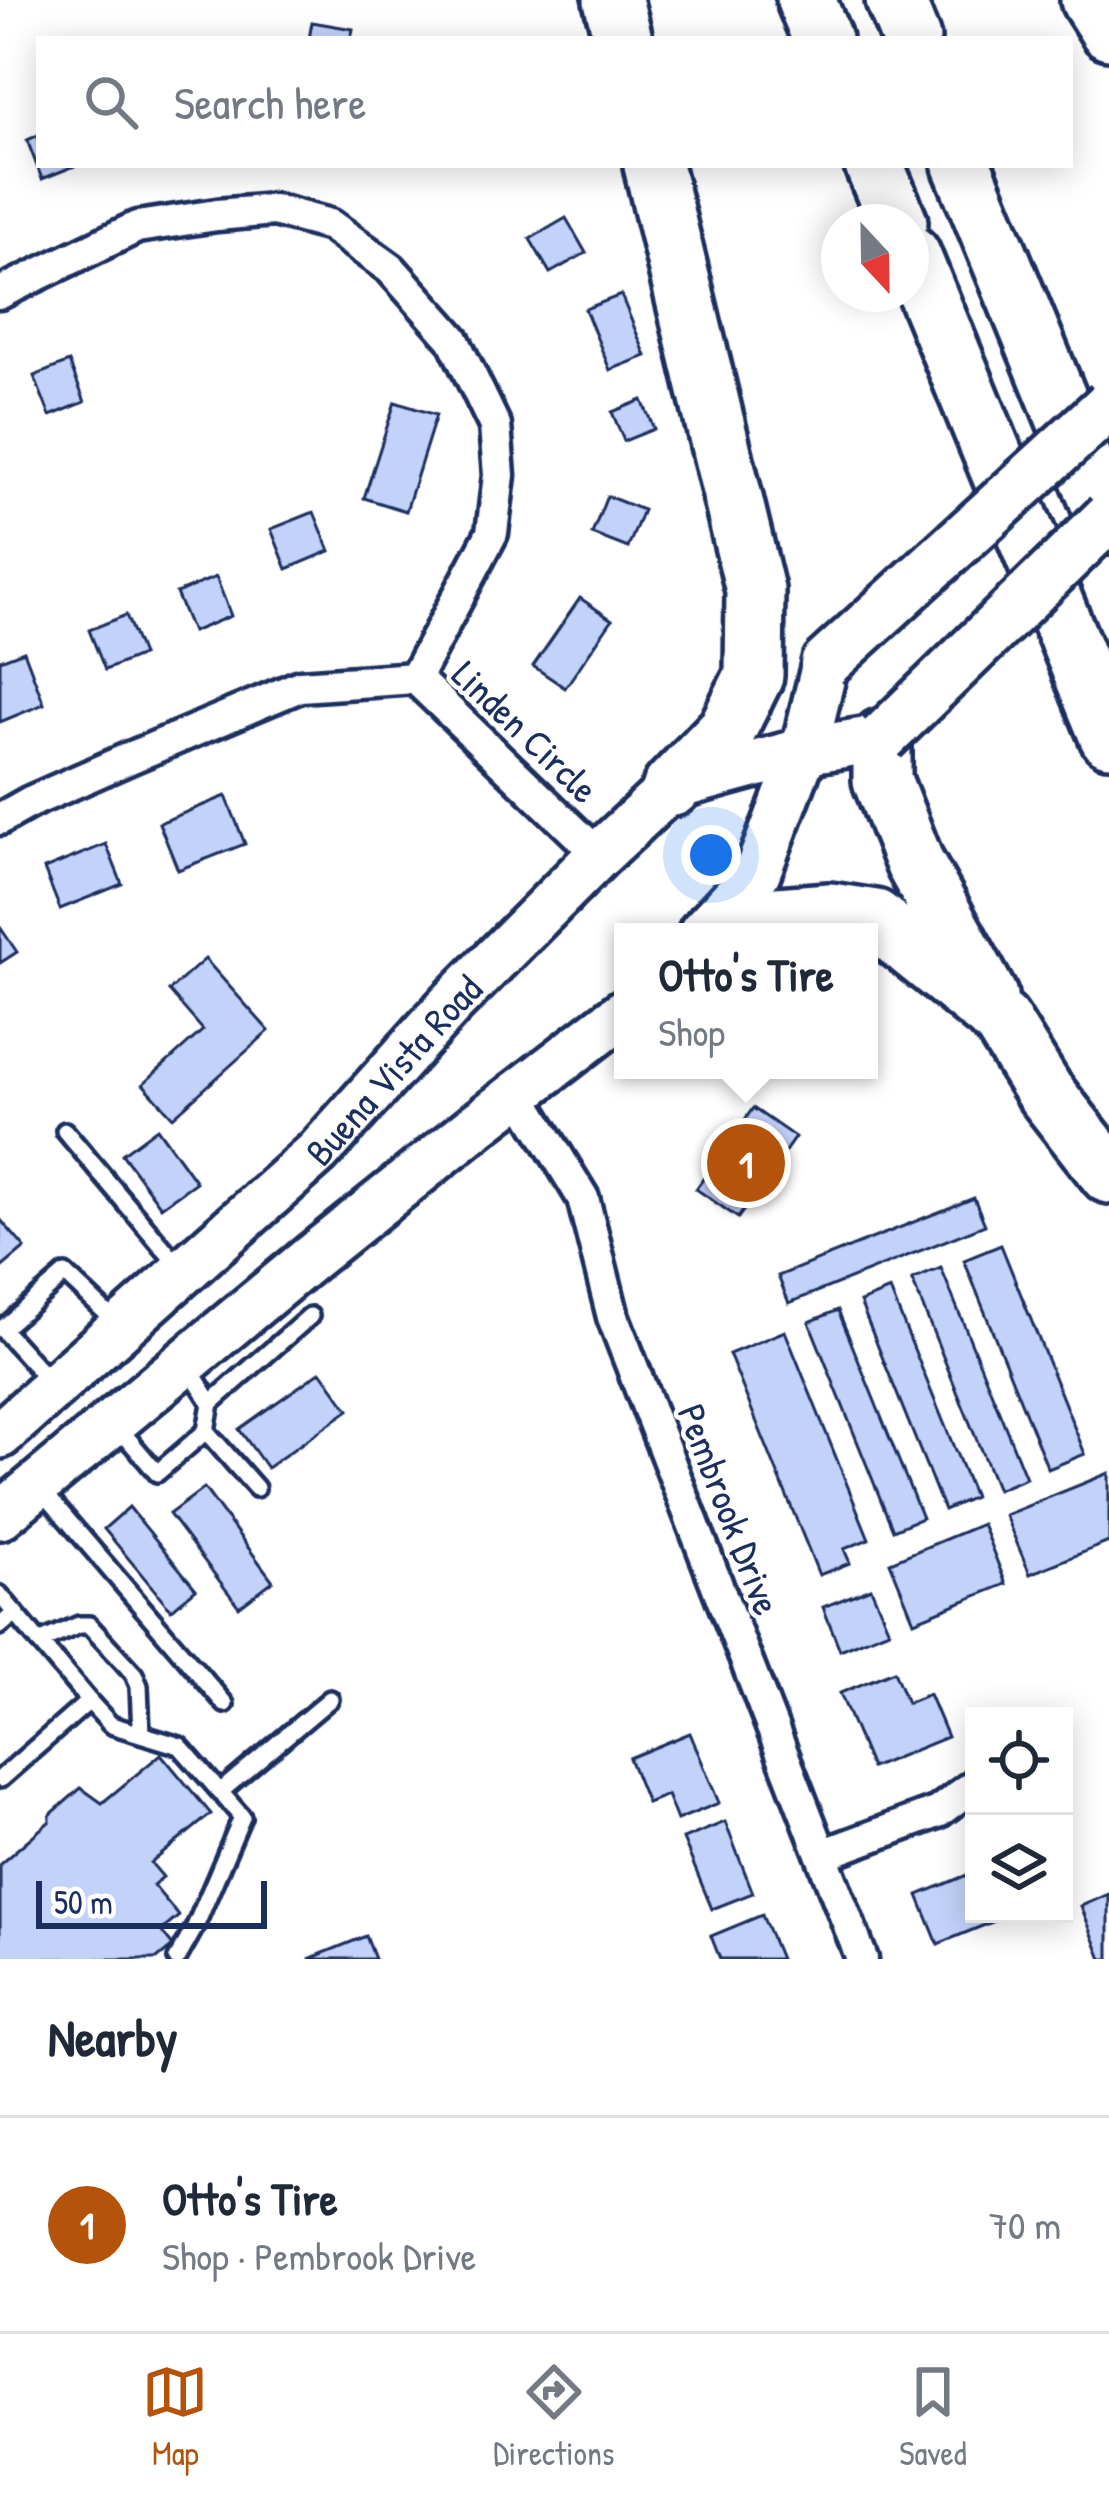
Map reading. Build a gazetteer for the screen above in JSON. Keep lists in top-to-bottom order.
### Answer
{
  "streets": {
    "main road": ["Buena Vista Road"],
    "street": ["Linden Circle", "Pembrook Drive"]
  },
  "crossings": [
    ["Linden Circle", "Buena Vista Road"],
    ["Buena Vista Road", "Pembrook Drive"]
  ],
  "scale_bar": "50 m",
  "north": "bottom",
  "page": {
    "search": "Search here",
    "popup": ["Otto's Tire", "Shop"],
    "pins": "1",
    "scale": "50 m",
    "heading": "Nearby",
    "list": [
      {
        "mark": "1",
        "name": "Otto's Tire",
        "note": "Shop · Pembrook Drive",
        "value": "70 m"
      }
    ],
    "nav": ["Map", "Directions", "Saved"]
  }
}
